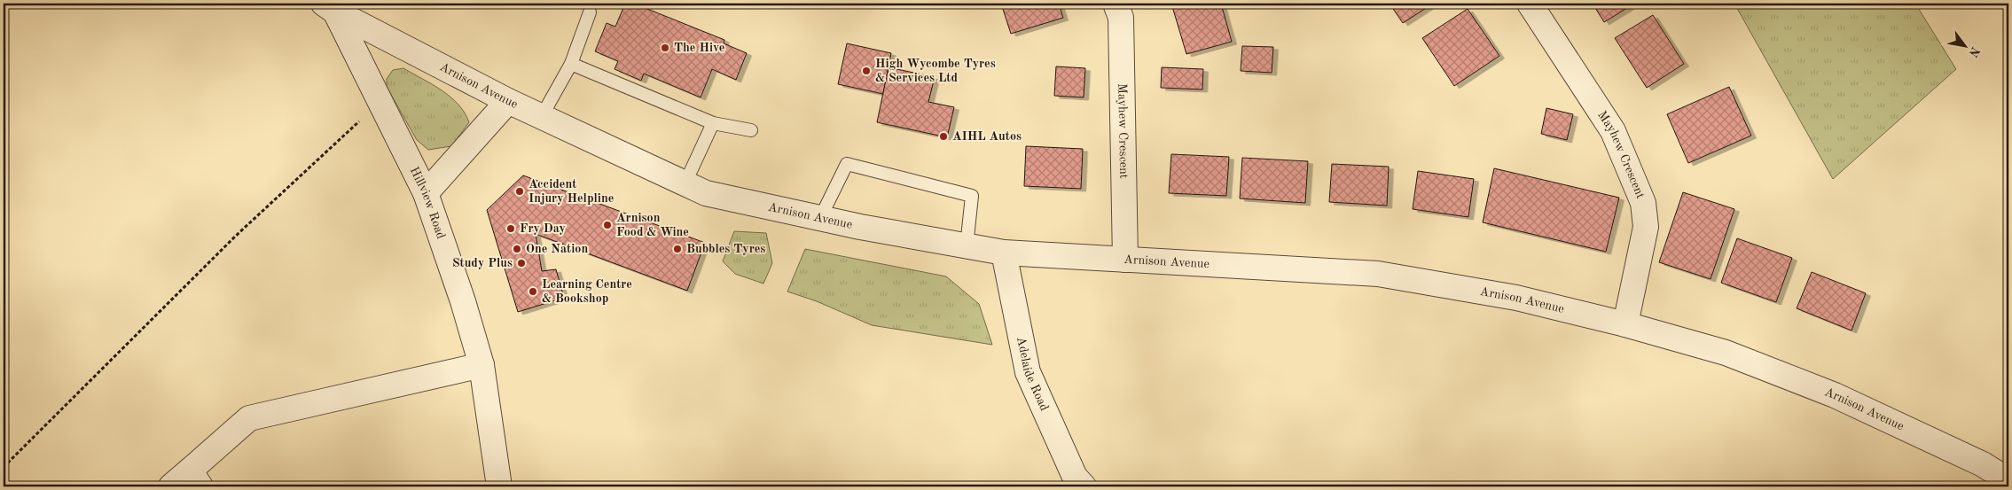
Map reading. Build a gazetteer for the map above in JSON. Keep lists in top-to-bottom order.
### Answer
{
  "streets": {
    "street": [
      "Arnison Avenue",
      "Mayhew Crescent",
      "Hillview Road",
      "Adelaide Road"
    ]
  },
  "crossings": [
    ["Arnison Avenue", "Mayhew Crescent"],
    ["Arnison Avenue", "Hillview Road"],
    ["Arnison Avenue", "Adelaide Road"]
  ],
  "places": [
    "The Hive",
    "High Wycombe Tyres & Services Ltd",
    "AIHL Autos",
    "Accident Injury Helpline",
    "Arnison Food & Wine",
    "Fry Day",
    "One Nation",
    "Bubbles Tyres",
    "Study Plus",
    "Learning Centre & Bookshop"
  ],
  "north": "bottom right"
}
